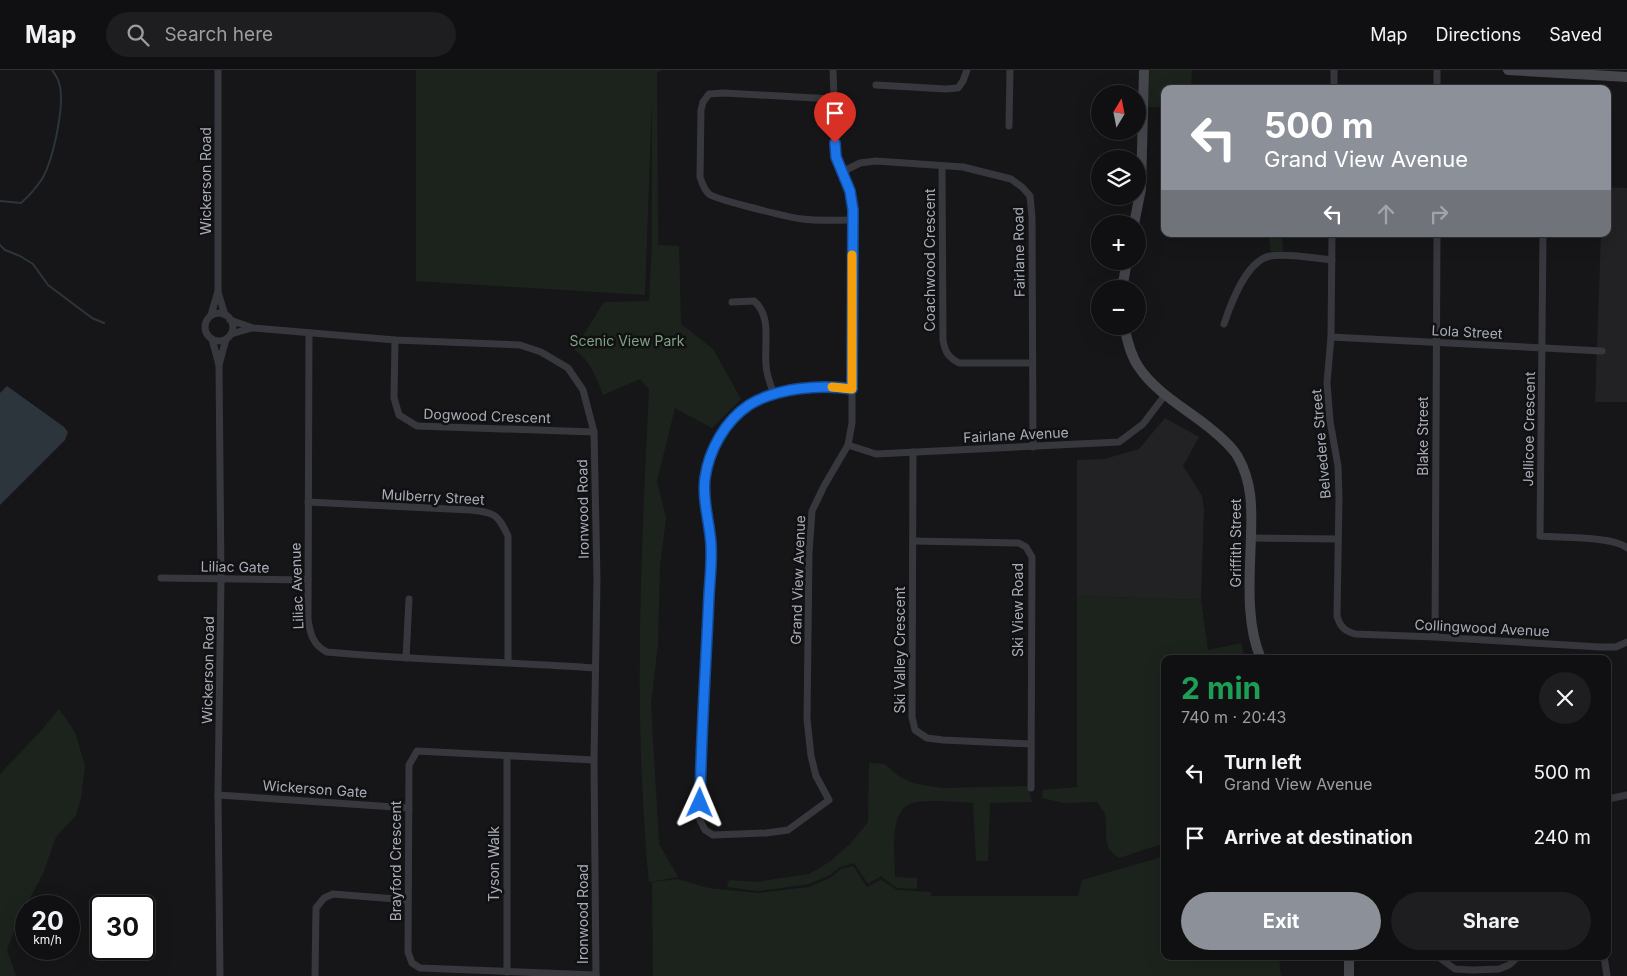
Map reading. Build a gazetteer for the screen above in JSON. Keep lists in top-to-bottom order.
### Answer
{
  "streets": {
    "street": [
      "Wickerson Road",
      "Fairlane Road",
      "Coachwood Crescent",
      "Lola Street",
      "Dogwood Crescent",
      "Jellicoe Crescent",
      "Fairlane Avenue",
      "Blake Street",
      "Belvedere Street",
      "Mulberry Street",
      "Ironwood Road",
      "Griffith Street",
      "Liliac Gate",
      "Grand View Avenue",
      "Liliac Avenue",
      "Ski View Road",
      "Collingwood Avenue",
      "Ski Valley Crescent",
      "Wickerson Gate",
      "Brayford Crescent",
      "Tyson Walk"
    ]
  },
  "crossings": [
    ["Wickerson Road", "Ironwood Road"],
    ["Wickerson Road", "Liliac Gate"],
    ["Wickerson Road", "Wickerson Gate"],
    ["Fairlane Road", "Coachwood Crescent"],
    ["Fairlane Road", "Fairlane Avenue"],
    ["Fairlane Road", "Grand View Avenue"],
    ["Lola Street", "Jellicoe Crescent"],
    ["Lola Street", "Blake Street"],
    ["Lola Street", "Belvedere Street"],
    ["Dogwood Crescent", "Ironwood Road"],
    ["Fairlane Avenue", "Griffith Street"],
    ["Fairlane Avenue", "Grand View Avenue"],
    ["Fairlane Avenue", "Ski Valley Crescent"],
    ["Blake Street", "Collingwood Avenue"],
    ["Belvedere Street", "Collingwood Avenue"],
    ["Mulberry Street", "Liliac Avenue"],
    ["Ironwood Road", "Liliac Avenue"],
    ["Ironwood Road", "Brayford Crescent"],
    ["Liliac Gate", "Liliac Avenue"],
    ["Ski View Road", "Ski Valley Crescent"],
    ["Wickerson Gate", "Brayford Crescent"],
    ["Brayford Crescent", "Tyson Walk"]
  ],
  "parks": ["Scenic View Park"],
  "north": "top",
  "page": {
    "header": "Map",
    "search": "Search here",
    "nav": ["Map", "Directions", "Saved"],
    "map_buttons": ["+", "−"],
    "turn": ["500 m", "Grand View Avenue"],
    "heading": ["2 min", "740 m · 20:43"],
    "list": [
      {
        "name": "Turn left",
        "note": "Grand View Avenue",
        "value": "500 m"
      },
      {
        "name": "Arrive at destination",
        "value": "240 m"
      }
    ],
    "buttons": ["Exit", "Share"],
    "speed": "20 km/h",
    "limit": "30"
  }
}
